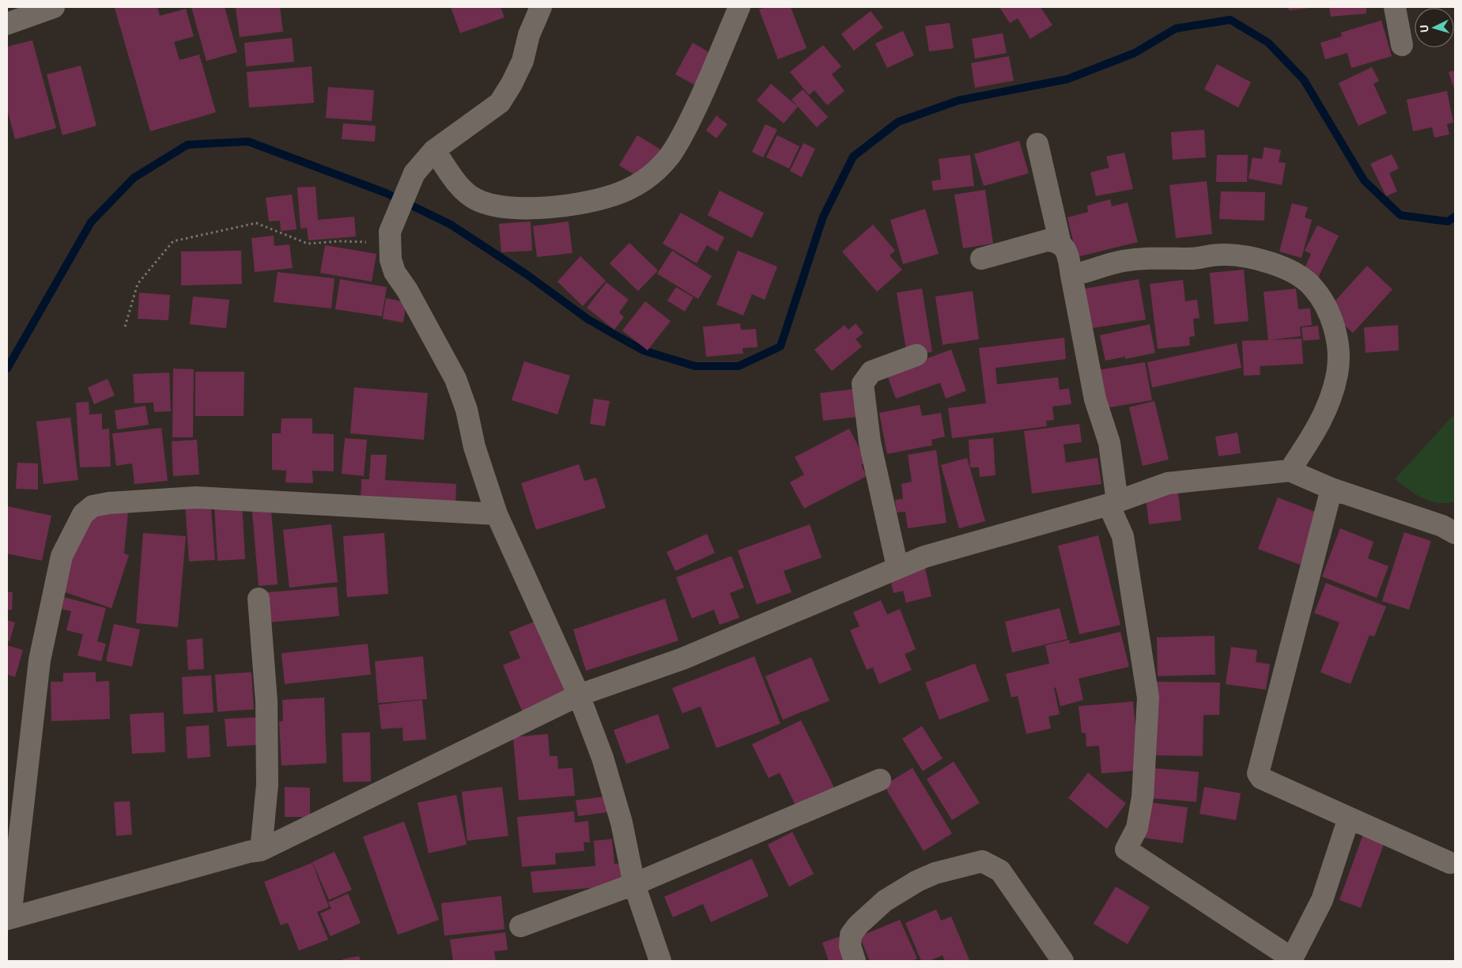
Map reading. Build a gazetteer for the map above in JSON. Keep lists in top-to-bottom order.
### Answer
{
  "north": "left"
}
